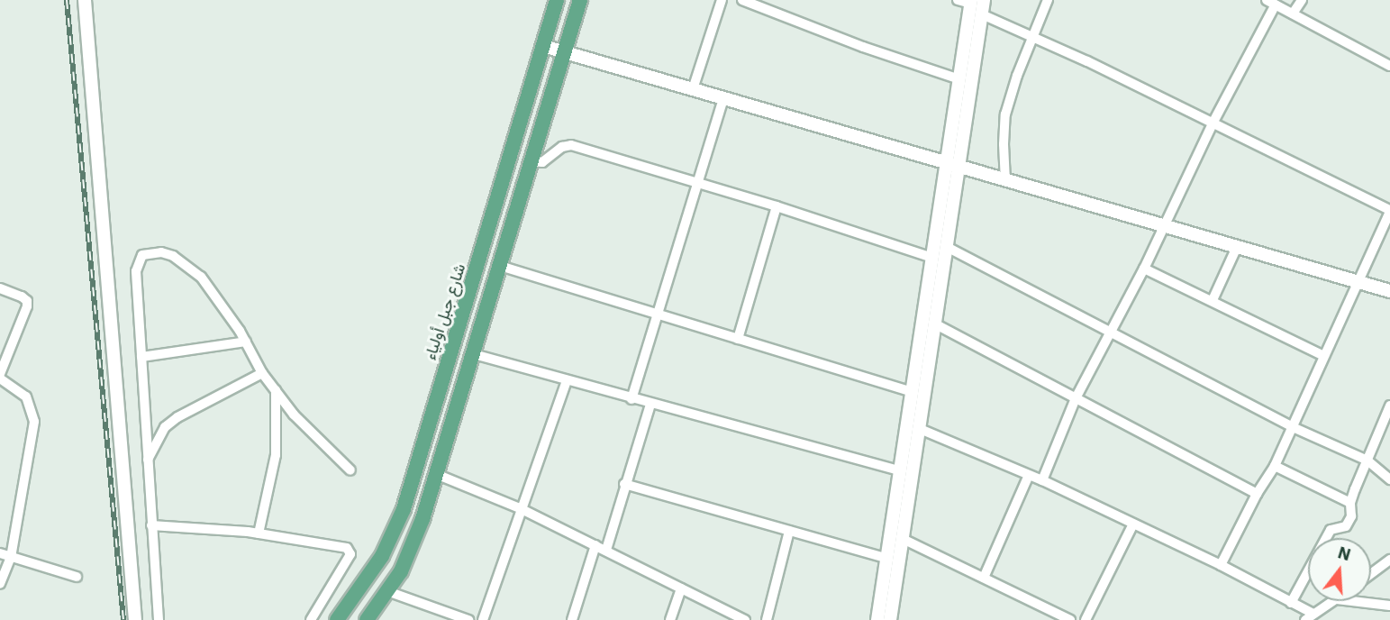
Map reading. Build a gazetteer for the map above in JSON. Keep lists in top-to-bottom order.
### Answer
{
  "streets": {
    "main road": ["شارع جبل أولياء"]
  },
  "north": "top"
}
